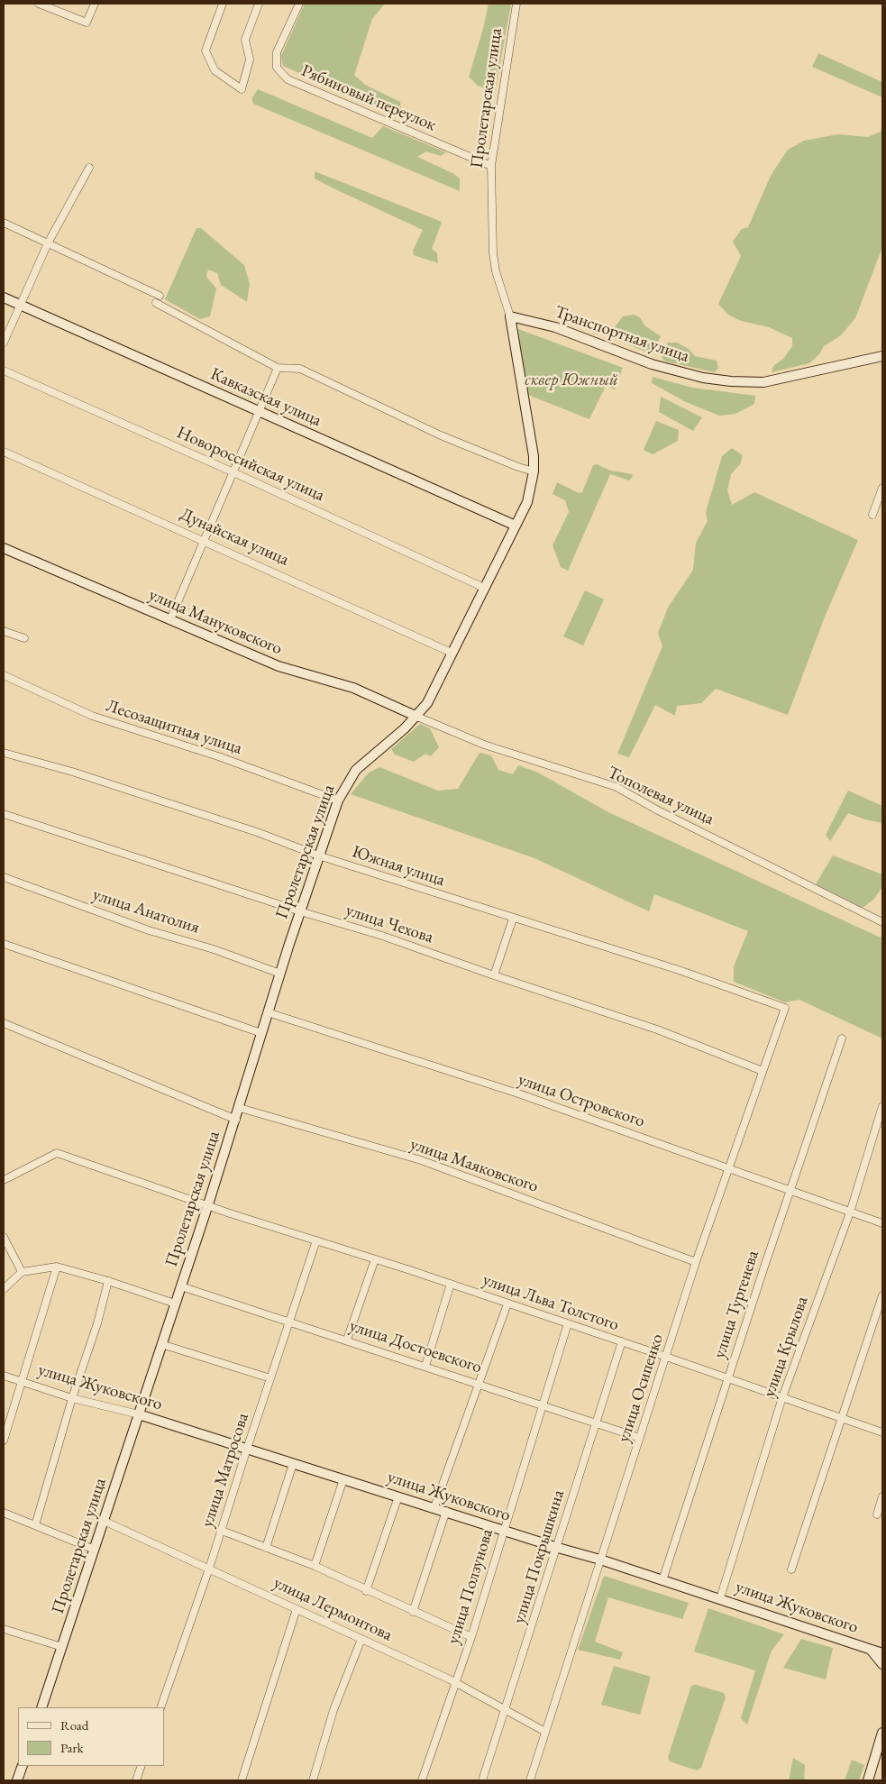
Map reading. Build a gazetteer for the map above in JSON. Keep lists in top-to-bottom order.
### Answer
{
  "streets": {
    "street": [
      "Рябиновый переулок",
      "Пролетарская улица",
      "Транспортная улица",
      "Кавказская улица",
      "Новороссийская улица",
      "Дунайская улица",
      "улица Мануковского",
      "Лесозащитная улица",
      "Тополевая улица",
      "Южная улица",
      "улица Анатолия",
      "улица Чехова",
      "улица Островского",
      "улица Маяковского",
      "улица Льва Толстого",
      "улица Тургенева",
      "улица Достоевского",
      "улица Крылова",
      "улица Жуковского",
      "улица Осипенко",
      "улица Матросова",
      "улица Покрышкина",
      "улица Ползунова",
      "улица Лермонтова"
    ]
  },
  "crossings": [
    ["Рябиновый переулок", "Пролетарская улица"],
    ["Пролетарская улица", "Транспортная улица"],
    ["Пролетарская улица", "Кавказская улица"],
    ["Пролетарская улица", "Новороссийская улица"],
    ["Пролетарская улица", "Дунайская улица"],
    ["Пролетарская улица", "улица Мануковского"],
    ["Пролетарская улица", "Лесозащитная улица"],
    ["Пролетарская улица", "Тополевая улица"],
    ["Пролетарская улица", "Южная улица"],
    ["Пролетарская улица", "улица Анатолия"],
    ["Пролетарская улица", "улица Чехова"],
    ["Пролетарская улица", "улица Островского"],
    ["Пролетарская улица", "улица Маяковского"],
    ["Пролетарская улица", "улица Льва Толстого"],
    ["Пролетарская улица", "улица Достоевского"],
    ["Пролетарская улица", "улица Жуковского"],
    ["Пролетарская улица", "улица Лермонтова"],
    ["улица Мануковского", "Тополевая улица"],
    ["Южная улица", "улица Осипенко"],
    ["улица Чехова", "улица Осипенко"],
    ["улица Островского", "улица Тургенева"],
    ["улица Островского", "улица Крылова"],
    ["улица Островского", "улица Осипенко"],
    ["улица Маяковского", "улица Осипенко"],
    ["улица Льва Толстого", "улица Тургенева"],
    ["улица Льва Толстого", "улица Крылова"],
    ["улица Льва Толстого", "улица Осипенко"],
    ["улица Льва Толстого", "улица Матросова"],
    ["улица Льва Толстого", "улица Покрышкина"],
    ["улица Льва Толстого", "улица Ползунова"],
    ["улица Тургенева", "улица Жуковского"],
    ["улица Достоевского", "улица Осипенко"],
    ["улица Достоевского", "улица Матросова"],
    ["улица Достоевского", "улица Покрышкина"],
    ["улица Достоевского", "улица Ползунова"],
    ["улица Крылова", "улица Жуковского"],
    ["улица Жуковского", "улица Осипенко"],
    ["улица Жуковского", "улица Матросова"],
    ["улица Жуковского", "улица Покрышкина"],
    ["улица Жуковского", "улица Ползунова"],
    ["улица Осипенко", "улица Лермонтова"],
    ["улица Матросова", "улица Лермонтова"],
    ["улица Покрышкина", "улица Лермонтова"],
    ["улица Ползунова", "улица Лермонтова"]
  ],
  "parks": ["сквер Южный"],
  "legend": ["Road", "Park"]
}
